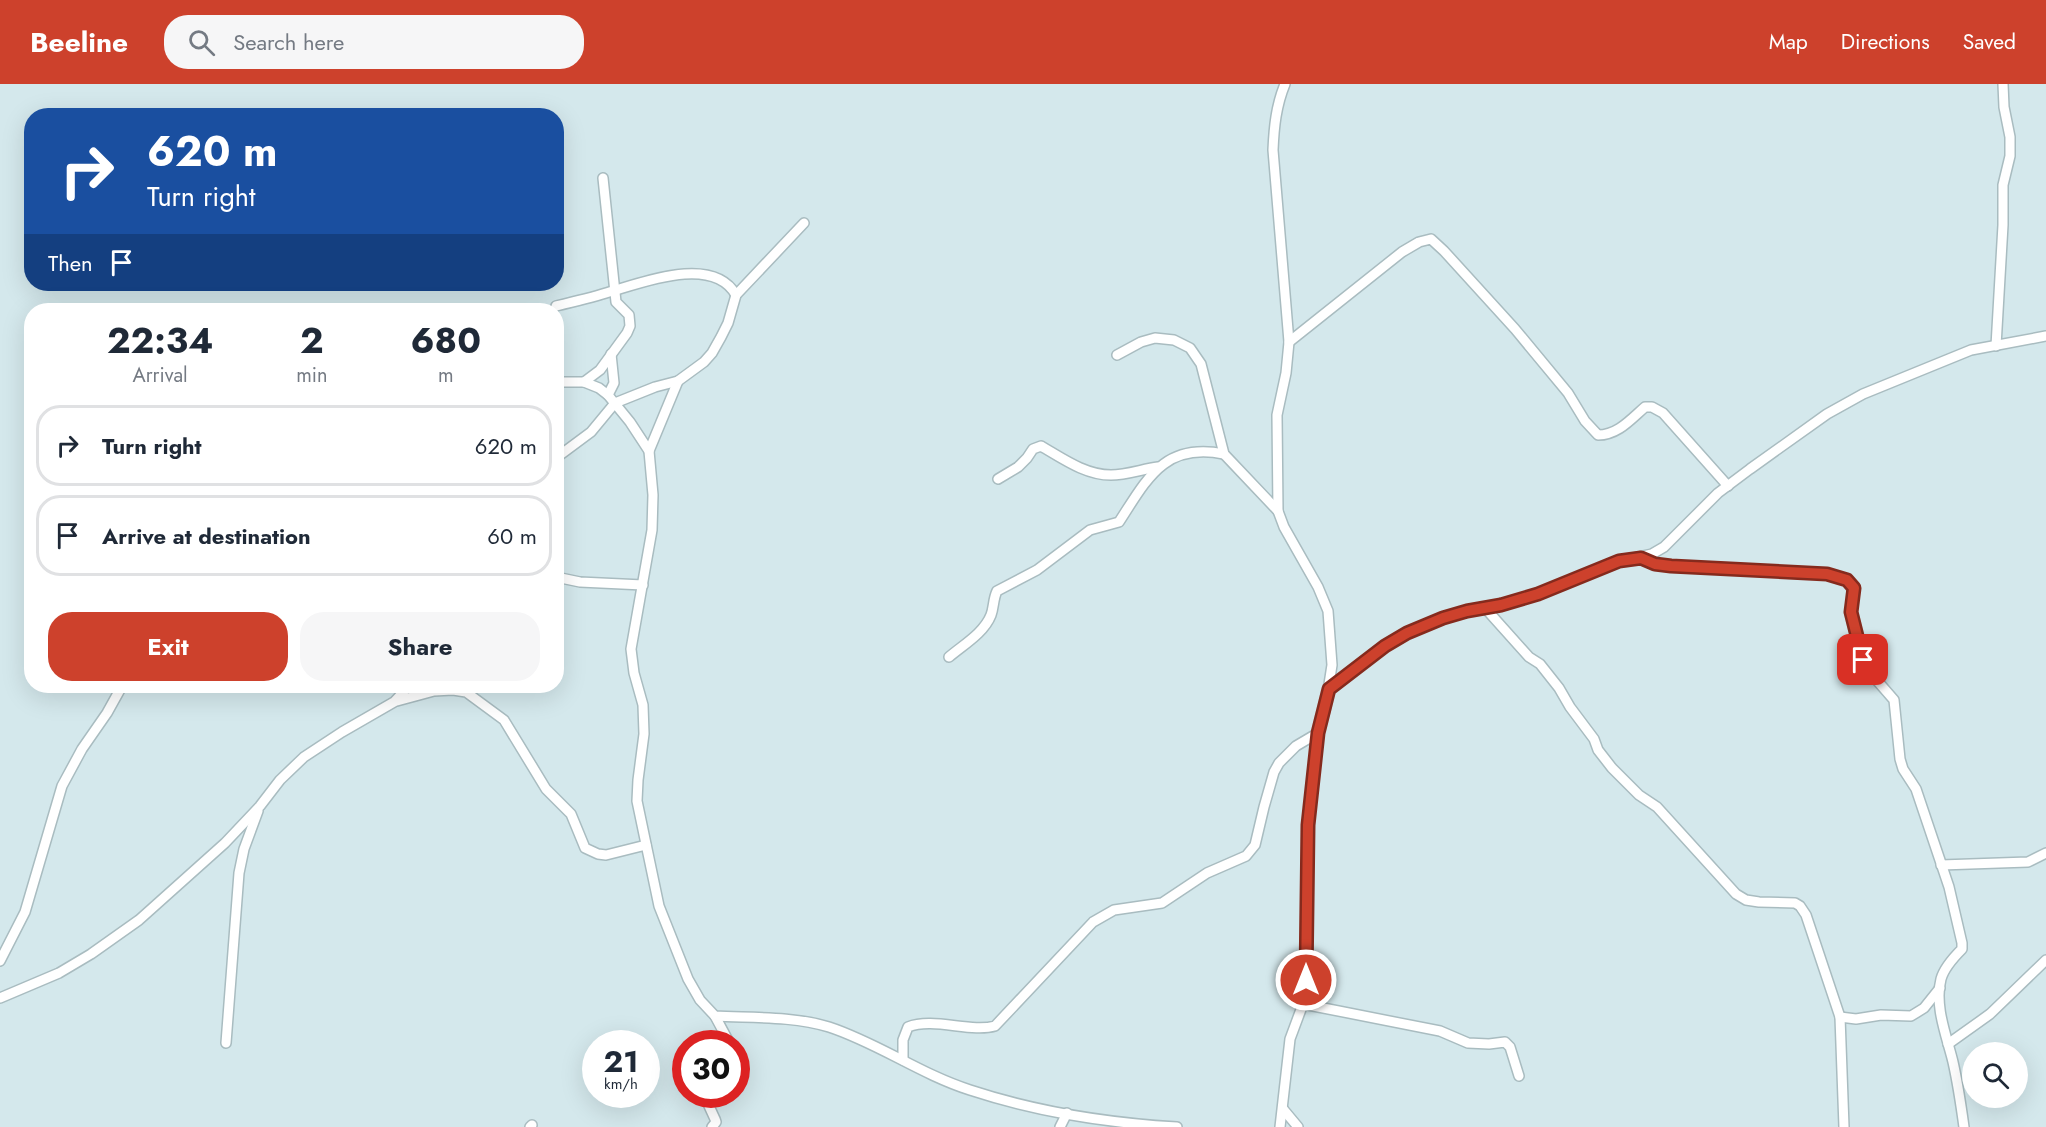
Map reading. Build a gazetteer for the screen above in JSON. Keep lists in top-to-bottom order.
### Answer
{
  "page": {
    "header": "Beeline",
    "search": "Search here",
    "nav": ["Map", "Directions", "Saved"],
    "turn": ["620 m", "Turn right"],
    "then": "Then",
    "eta": [
      "22:34",
      "Arrival",
      "2",
      "min",
      "680",
      "m"
    ],
    "list": [
      {
        "name": "Turn right",
        "value": "620 m"
      },
      {
        "name": "Arrive at destination",
        "value": "60 m"
      }
    ],
    "buttons": ["Exit", "Share"],
    "speed": "21 km/h",
    "limit": "30"
  }
}
